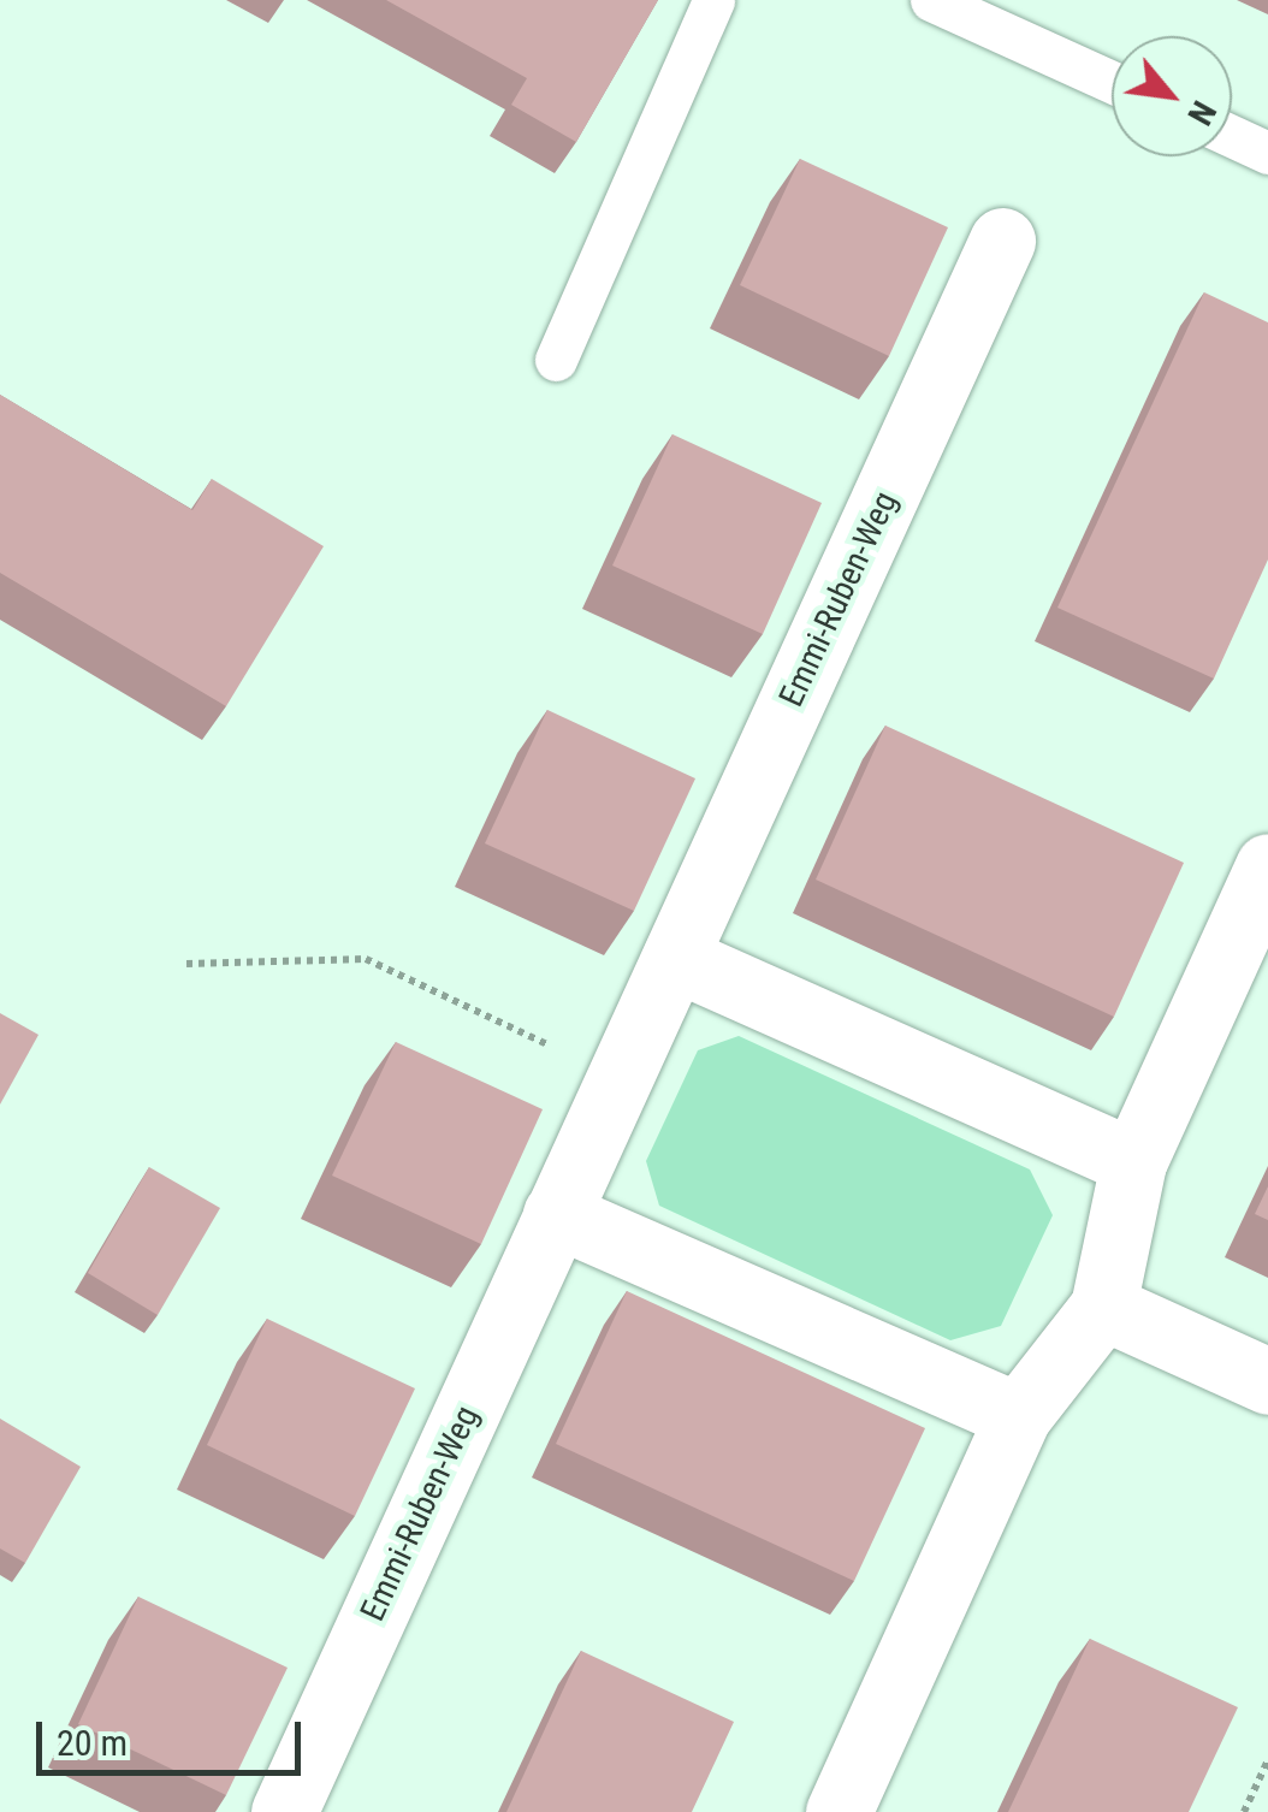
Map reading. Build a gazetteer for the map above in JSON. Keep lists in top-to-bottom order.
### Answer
{
  "streets": {
    "street": ["Emmi-Ruben-Weg"]
  },
  "scale_bar": "20 m",
  "north": "bottom right"
}
